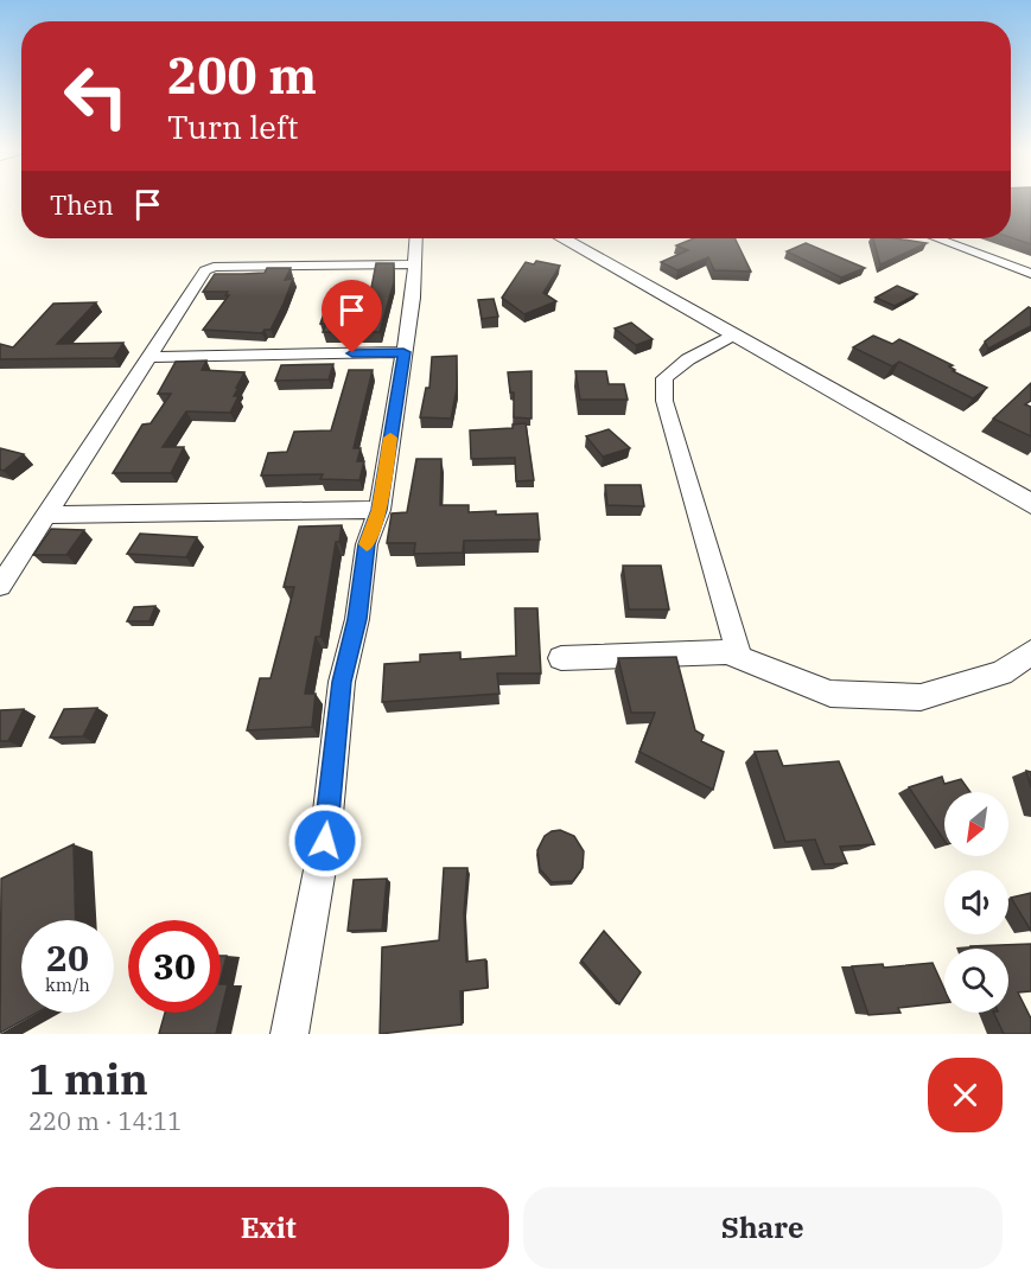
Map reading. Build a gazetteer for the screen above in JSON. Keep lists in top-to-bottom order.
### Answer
{
  "north": "bottom left",
  "page": {
    "turn": ["200 m", "Turn left"],
    "then": "Then",
    "speed": "20 km/h",
    "limit": "30",
    "heading": ["1 min", "220 m · 14:11"],
    "buttons": ["Exit", "Share"]
  }
}
